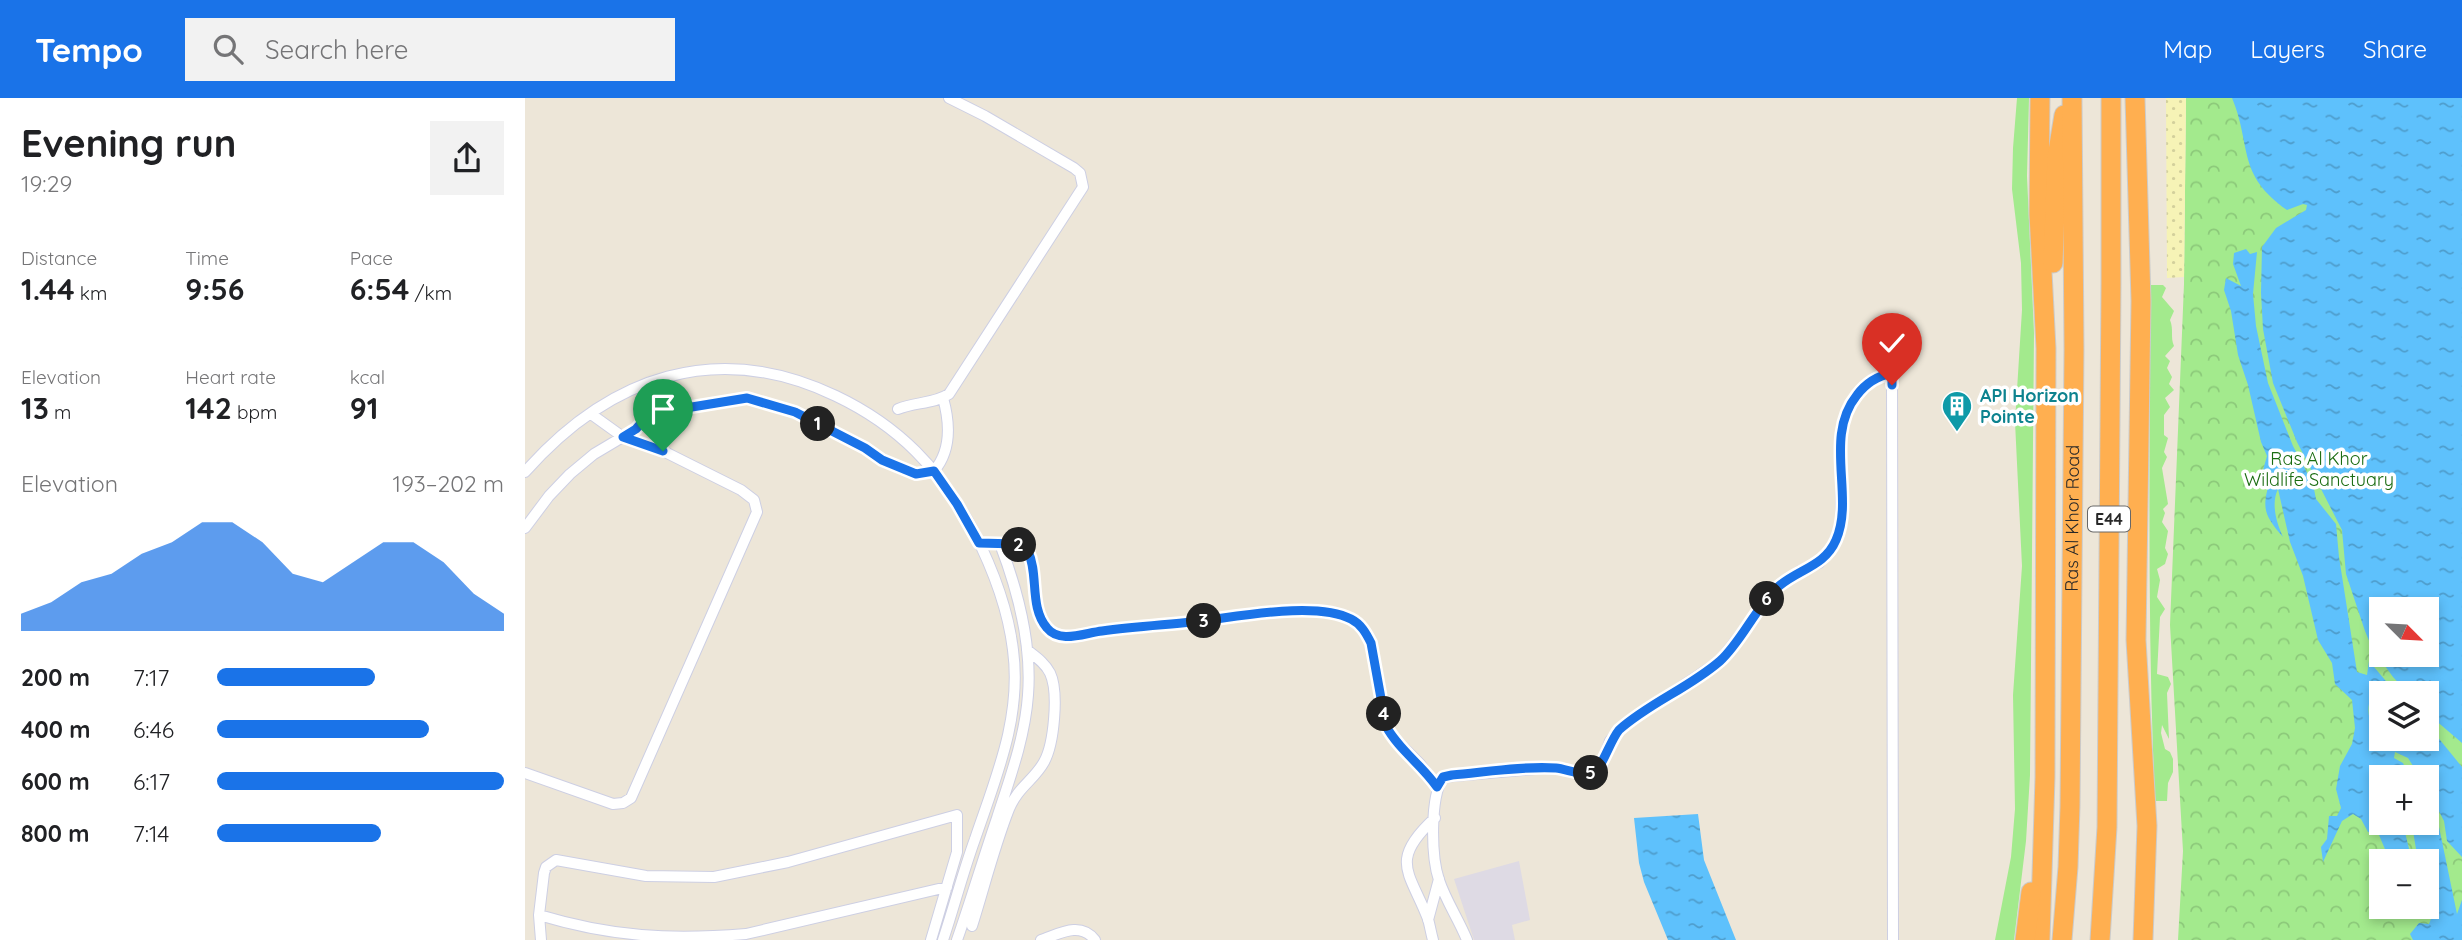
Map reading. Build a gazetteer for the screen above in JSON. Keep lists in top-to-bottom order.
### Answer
{
  "streets": {
    "highway": ["Ras Al Khor Road", "E44"]
  },
  "parks": ["Ras Al Khor Wildlife Sanctuary"],
  "places": {
    "building": ["API Horizon Pointe"]
  },
  "north": "bottom right",
  "page": {
    "header": "Tempo",
    "search": "Search here",
    "nav": ["Map", "Layers", "Share"],
    "heading": ["Evening run", "19:29"],
    "stats": [
      ["Distance", "1.44 km"],
      ["Time", "9:56"],
      ["Pace", "6:54 /km"],
      ["Elevation", "13 m"],
      ["Heart rate", "142 bpm"],
      ["kcal", "91"]
    ],
    "pins": [
      "1",
      "2",
      "6",
      "3",
      "4",
      "5"
    ],
    "chart": ["Elevation", "193–202 m"],
    "map_buttons": ["+", "−"],
    "list": [
      {
        "name": "200 m",
        "note": "7:17"
      },
      {
        "name": "400 m",
        "note": "6:46"
      },
      {
        "name": "600 m",
        "note": "6:17"
      },
      {
        "name": "800 m",
        "note": "7:14"
      }
    ]
  }
}
